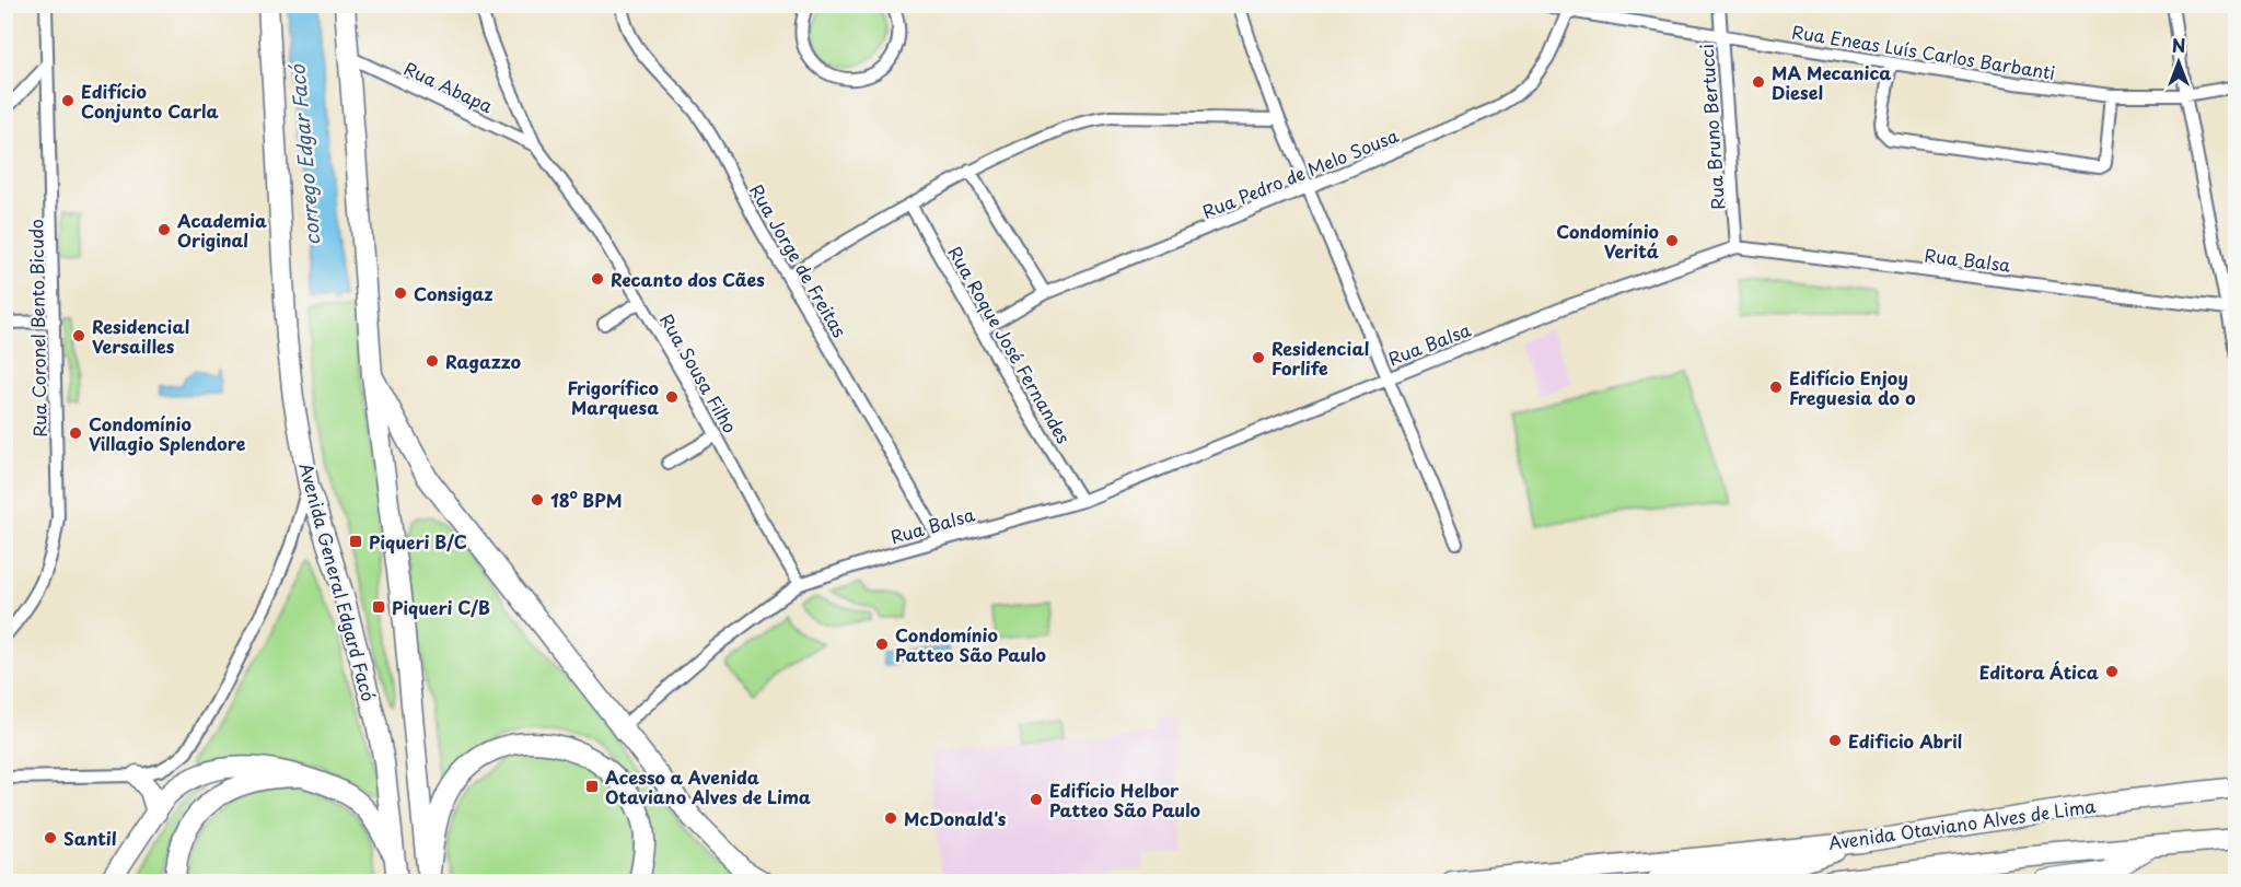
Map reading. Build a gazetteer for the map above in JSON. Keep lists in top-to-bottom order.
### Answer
{
  "streets": {
    "main road": ["Avenida General Edgard Facó", "Avenida Otaviano Alves de Lima"],
    "street": [
      "Rua Eneas Luís Carlos Barbanti",
      "Rua Abapa",
      "Rua Bruno Bertucci",
      "Rua Pedro de Melo Sousa",
      "Rua Balsa",
      "Rua Jorge de Freitas",
      "Rua Coronel Bento Bicudo",
      "Rua Roque José Fernandes",
      "Rua Sousa Filho"
    ]
  },
  "crossings": [
    ["Rua Eneas Luís Carlos Barbanti", "Rua Bruno Bertucci"],
    ["Rua Eneas Luís Carlos Barbanti", "Rua Pedro de Melo Sousa"],
    ["Rua Abapa", "Rua Sousa Filho"],
    ["Rua Bruno Bertucci", "Rua Balsa"],
    ["Rua Pedro de Melo Sousa", "Rua Roque José Fernandes"],
    ["Rua Balsa", "Rua Jorge de Freitas"],
    ["Rua Balsa", "Rua Roque José Fernandes"],
    ["Rua Balsa", "Rua Sousa Filho"]
  ],
  "water": ["corrego Edgar Facó"],
  "places": {
    "other": [
      "MA Mecanica Diesel",
      "Edifício Conjunto Carla",
      "Academia Original",
      "Condomínio Veritá",
      "Recanto dos Cães",
      "Consigaz",
      "Residencial Versailles",
      "Residencial Forlife",
      "Ragazzo",
      "Edifício Enjoy Freguesia do o",
      "Frigorífico Marquesa",
      "Condomínio Villagio Splendore",
      "18º BPM",
      "Condomínio Patteo São Paulo",
      "Editora Ática",
      "Edificio Abril",
      "Edifício Helbor Patteo São Paulo",
      "McDonald's",
      "Santil"
    ],
    "transit": ["Piqueri B/C", "Piqueri C/B", "Acesso a Avenida Otaviano Alves de Lima"]
  },
  "north": "top"
}
